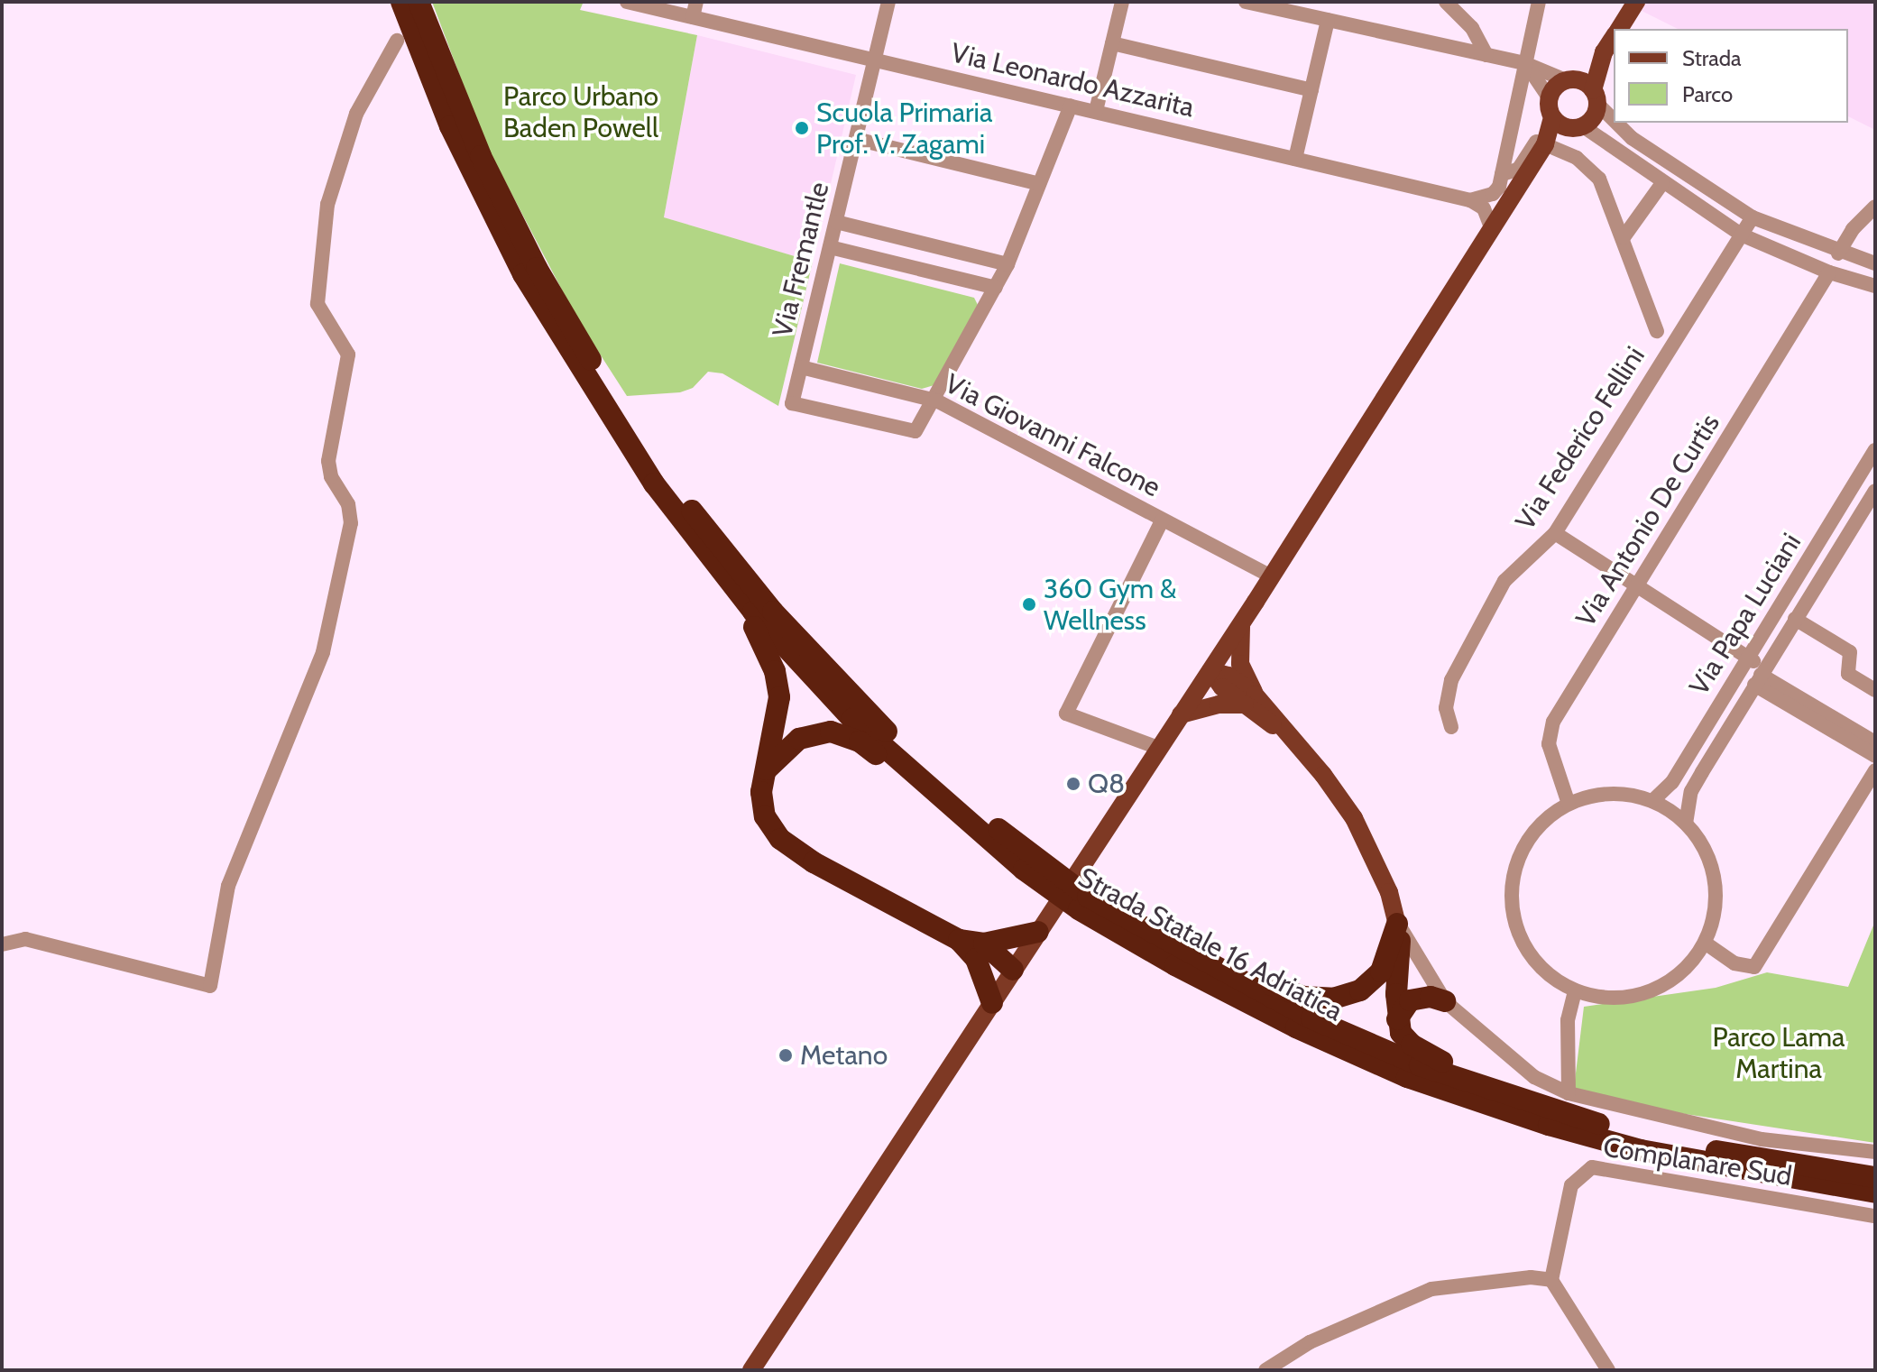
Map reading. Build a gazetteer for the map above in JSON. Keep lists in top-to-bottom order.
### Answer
{
  "streets": {
    "highway": ["Strada Statale 16 Adriatica"],
    "street": [
      "Via Leonardo Azzarita",
      "Via Fremantle",
      "Via Giovanni Falcone",
      "Via Federico Fellini",
      "Via Antonio De Curtis",
      "Via Papa Luciani",
      "Complanare Sud"
    ]
  },
  "crossings": [
    ["Via Leonardo Azzarita", "Via Fremantle"],
    ["Via Fremantle", "Via Giovanni Falcone"],
    ["Via Antonio De Curtis", "Via Papa Luciani"]
  ],
  "parks": ["Parco Urbano Baden Powell", "Parco Lama Martina"],
  "places": [
    "Scuola Primaria Prof. V. Zagami",
    "360 Gym & Wellness",
    "Q8",
    "Metano"
  ],
  "legend": ["Strada", "Parco"]
}
